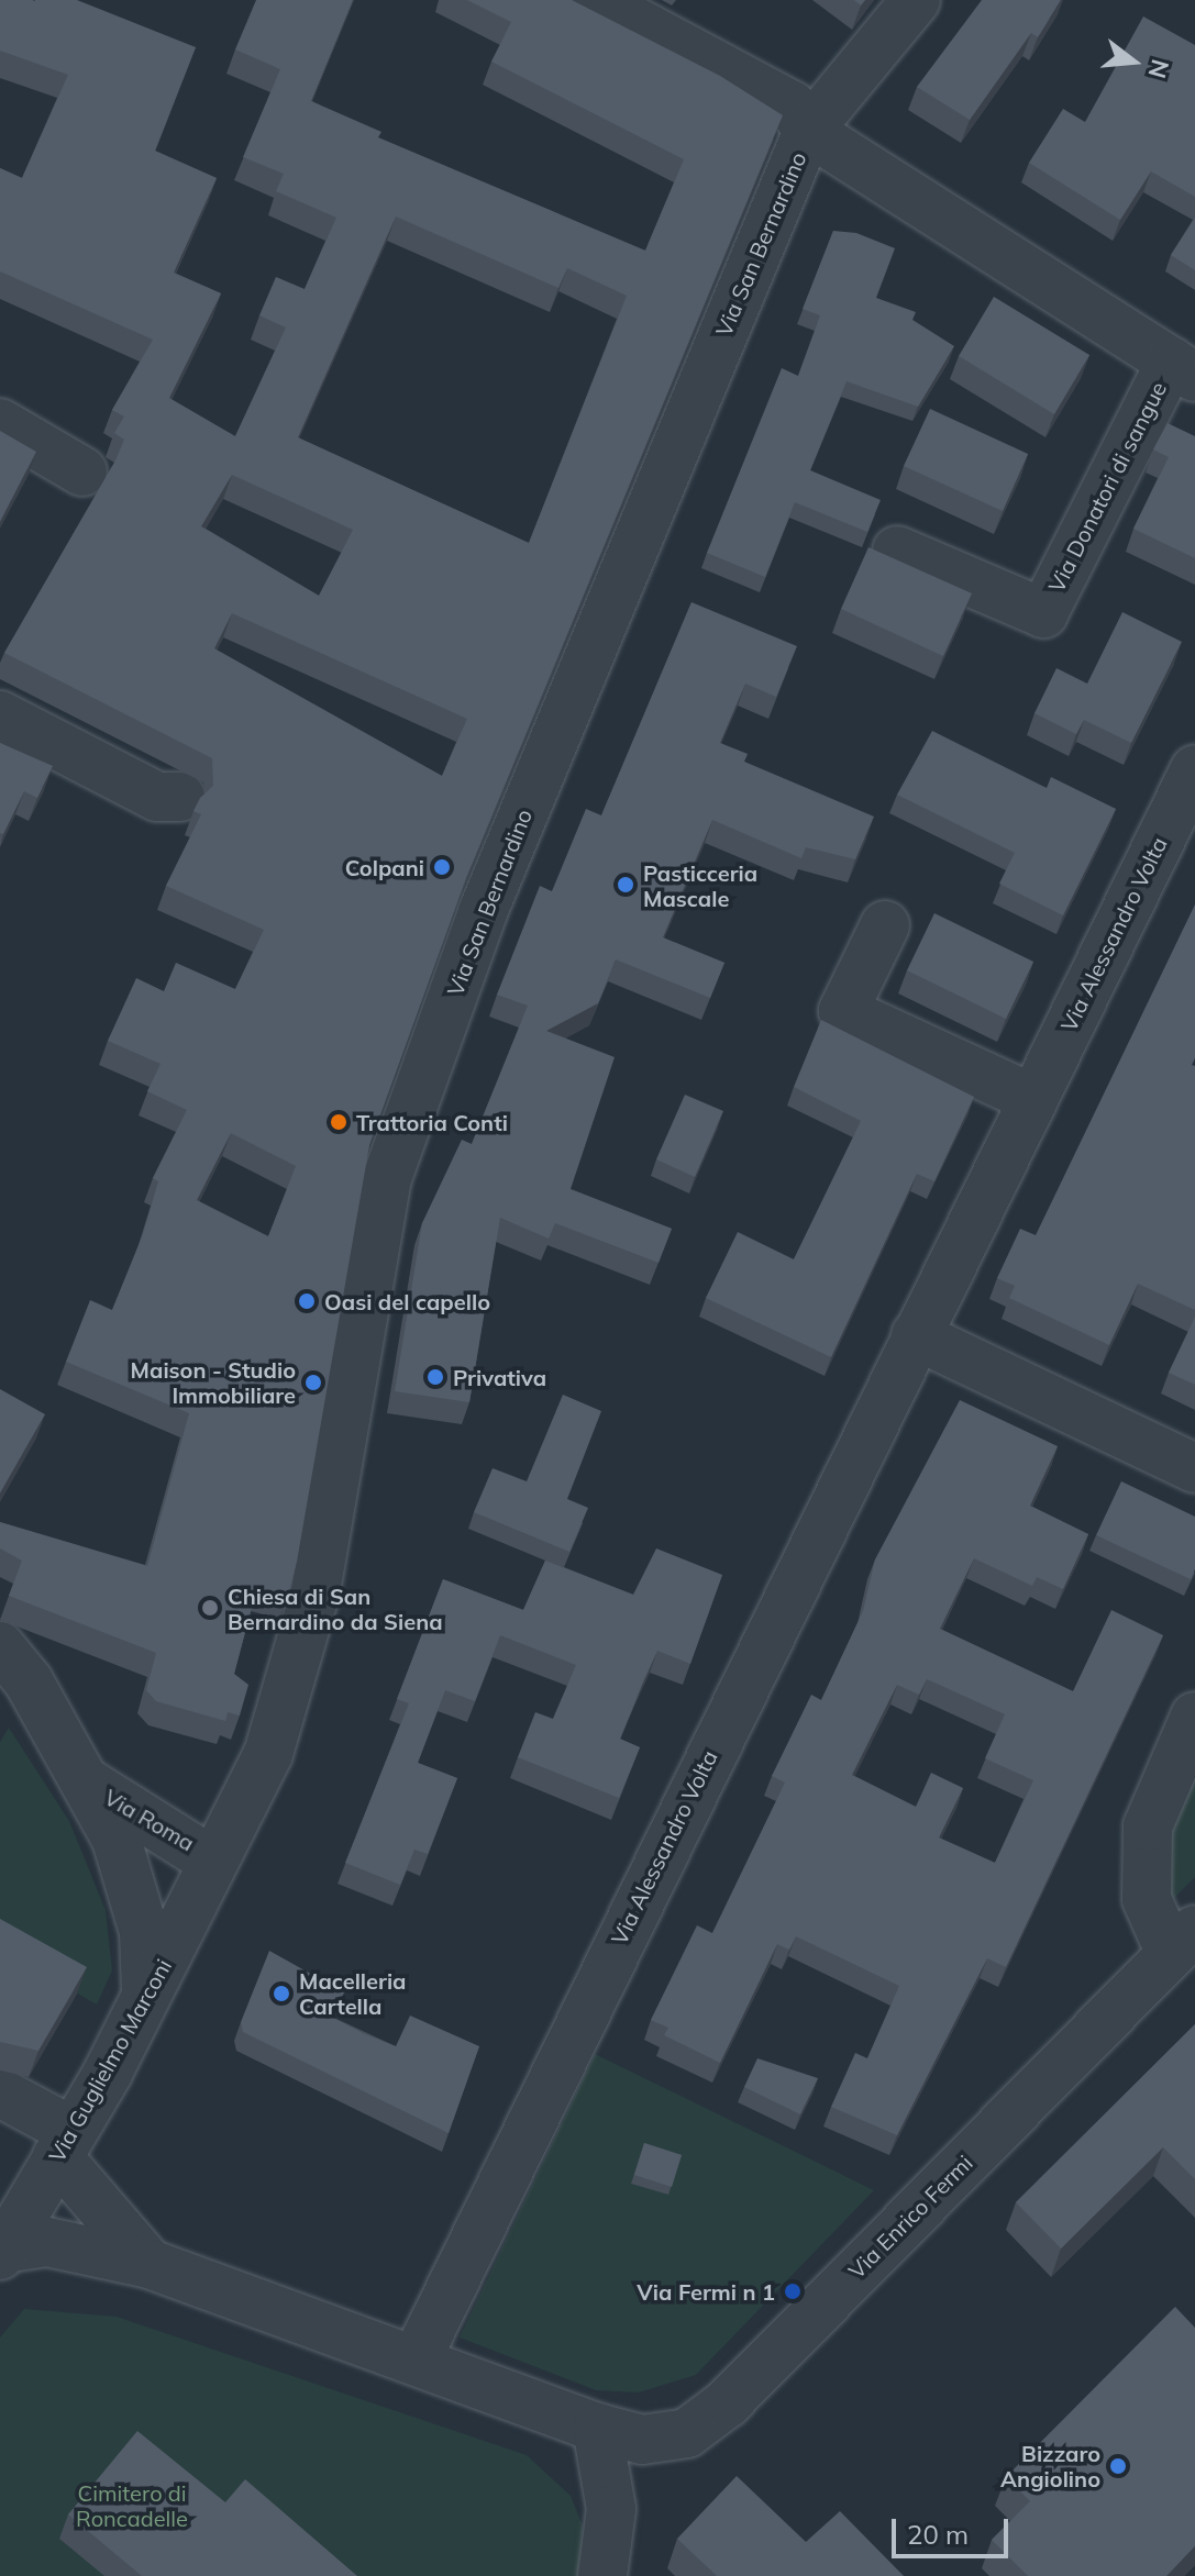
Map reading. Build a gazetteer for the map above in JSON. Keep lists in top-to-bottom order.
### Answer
{
  "streets": {
    "street": [
      "Via San Bernardino",
      "Via Donatori di sangue",
      "Via Alessandro Volta",
      "Via Roma",
      "Via Guglielmo Marconi",
      "Via Enrico Fermi"
    ]
  },
  "crossings": [
    ["Via San Bernardino", "Via Donatori di sangue"],
    ["Via San Bernardino", "Via Roma"],
    ["Via San Bernardino", "Via Guglielmo Marconi"],
    ["Via Alessandro Volta", "Via Enrico Fermi"],
    ["Via Roma", "Via Guglielmo Marconi"],
    ["Via Guglielmo Marconi", "Via Enrico Fermi"]
  ],
  "parks": ["Cimitero di Roncadelle"],
  "places": [
    "Colpani",
    "Pasticceria Mascale",
    "Trattoria Conti",
    "Oasi del capello",
    "Privativa",
    "Maison - Studio Immobiliare",
    "Chiesa di San Bernardino da Siena",
    "Macelleria Cartella",
    "Via Fermi n 1",
    "Bizzaro Angiolino"
  ],
  "scale_bar": "20 m",
  "north": "right"
}
